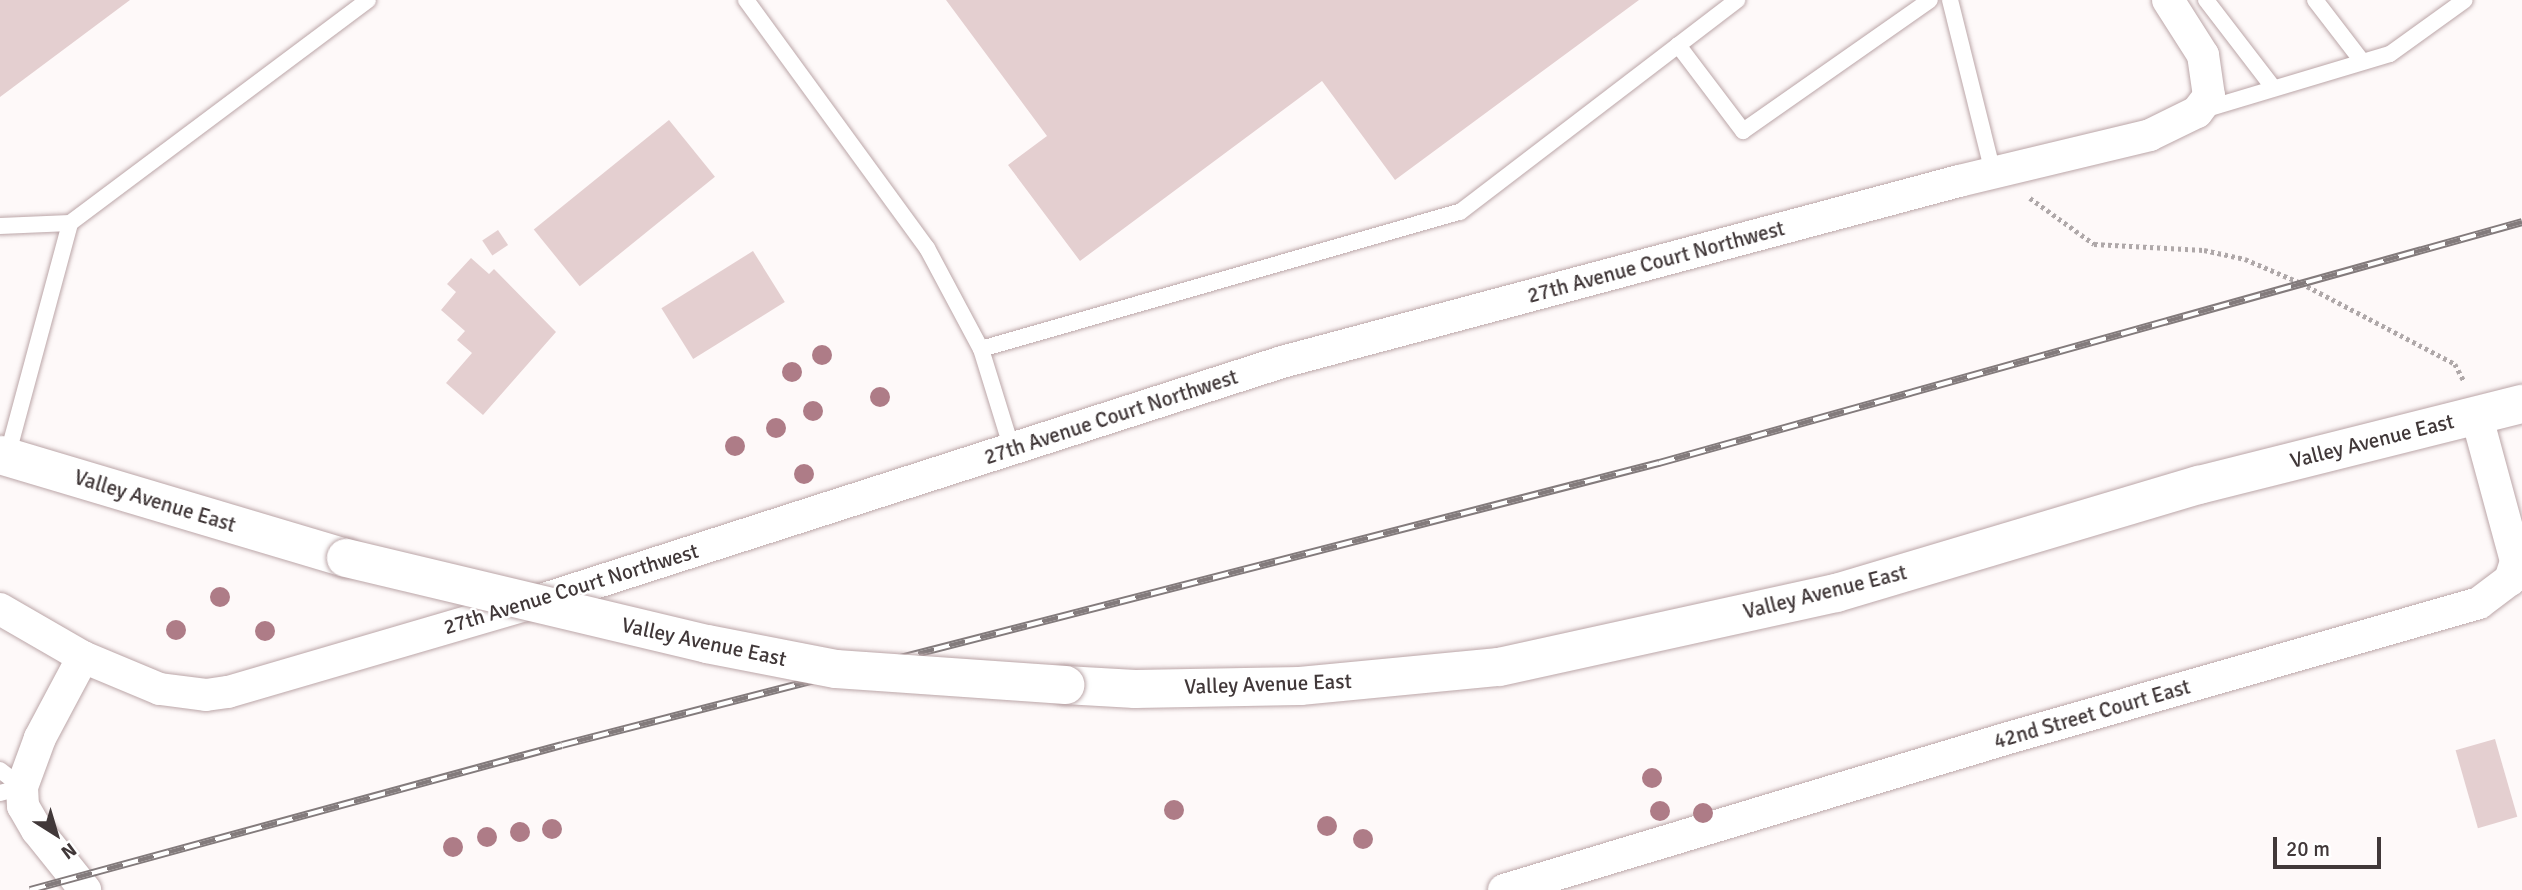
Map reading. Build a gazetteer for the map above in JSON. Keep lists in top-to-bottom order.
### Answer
{
  "streets": {
    "main road": ["Valley Avenue East"],
    "street": ["27th Avenue Court Northwest", "42nd Street Court East"]
  },
  "crossings": [
    ["Valley Avenue East", "42nd Street Court East"]
  ],
  "scale_bar": "20 m",
  "north": "bottom right"
}
